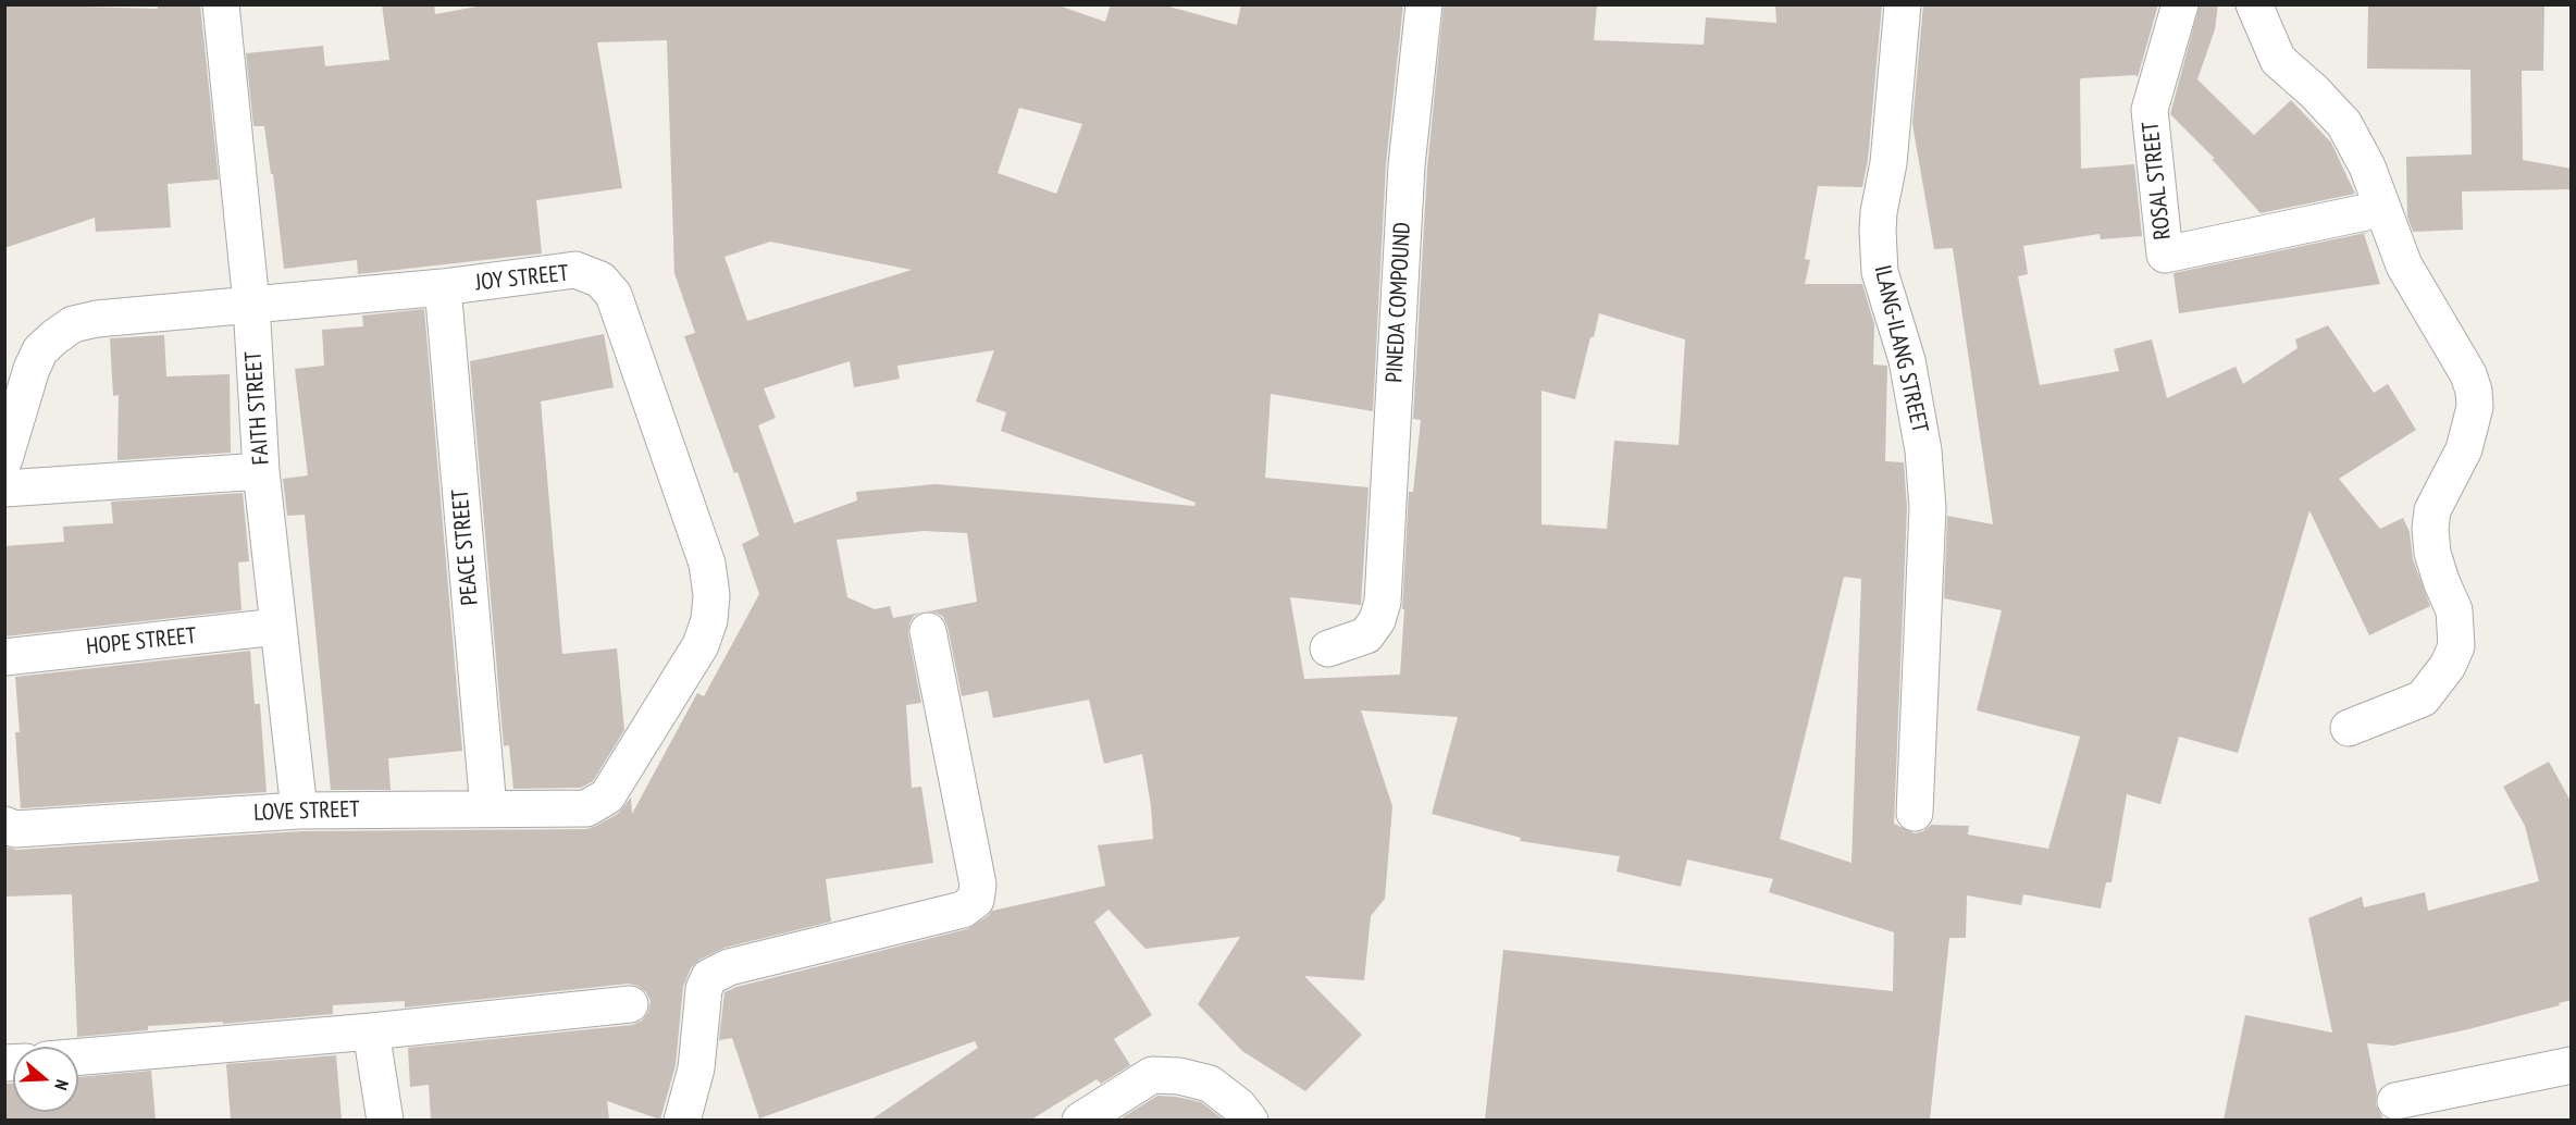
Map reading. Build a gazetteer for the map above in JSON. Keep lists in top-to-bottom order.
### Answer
{
  "streets": {
    "street": [
      "ROSAL STREET",
      "JOY STREET",
      "PINEDA COMPOUND",
      "ILANG-ILANG STREET",
      "FAITH STREET",
      "PEACE STREET",
      "HOPE STREET",
      "LOVE STREET"
    ]
  },
  "crossings": [
    ["JOY STREET", "FAITH STREET"],
    ["JOY STREET", "PEACE STREET"],
    ["JOY STREET", "LOVE STREET"],
    ["FAITH STREET", "HOPE STREET"],
    ["FAITH STREET", "LOVE STREET"],
    ["PEACE STREET", "LOVE STREET"]
  ],
  "north": "right"
}
